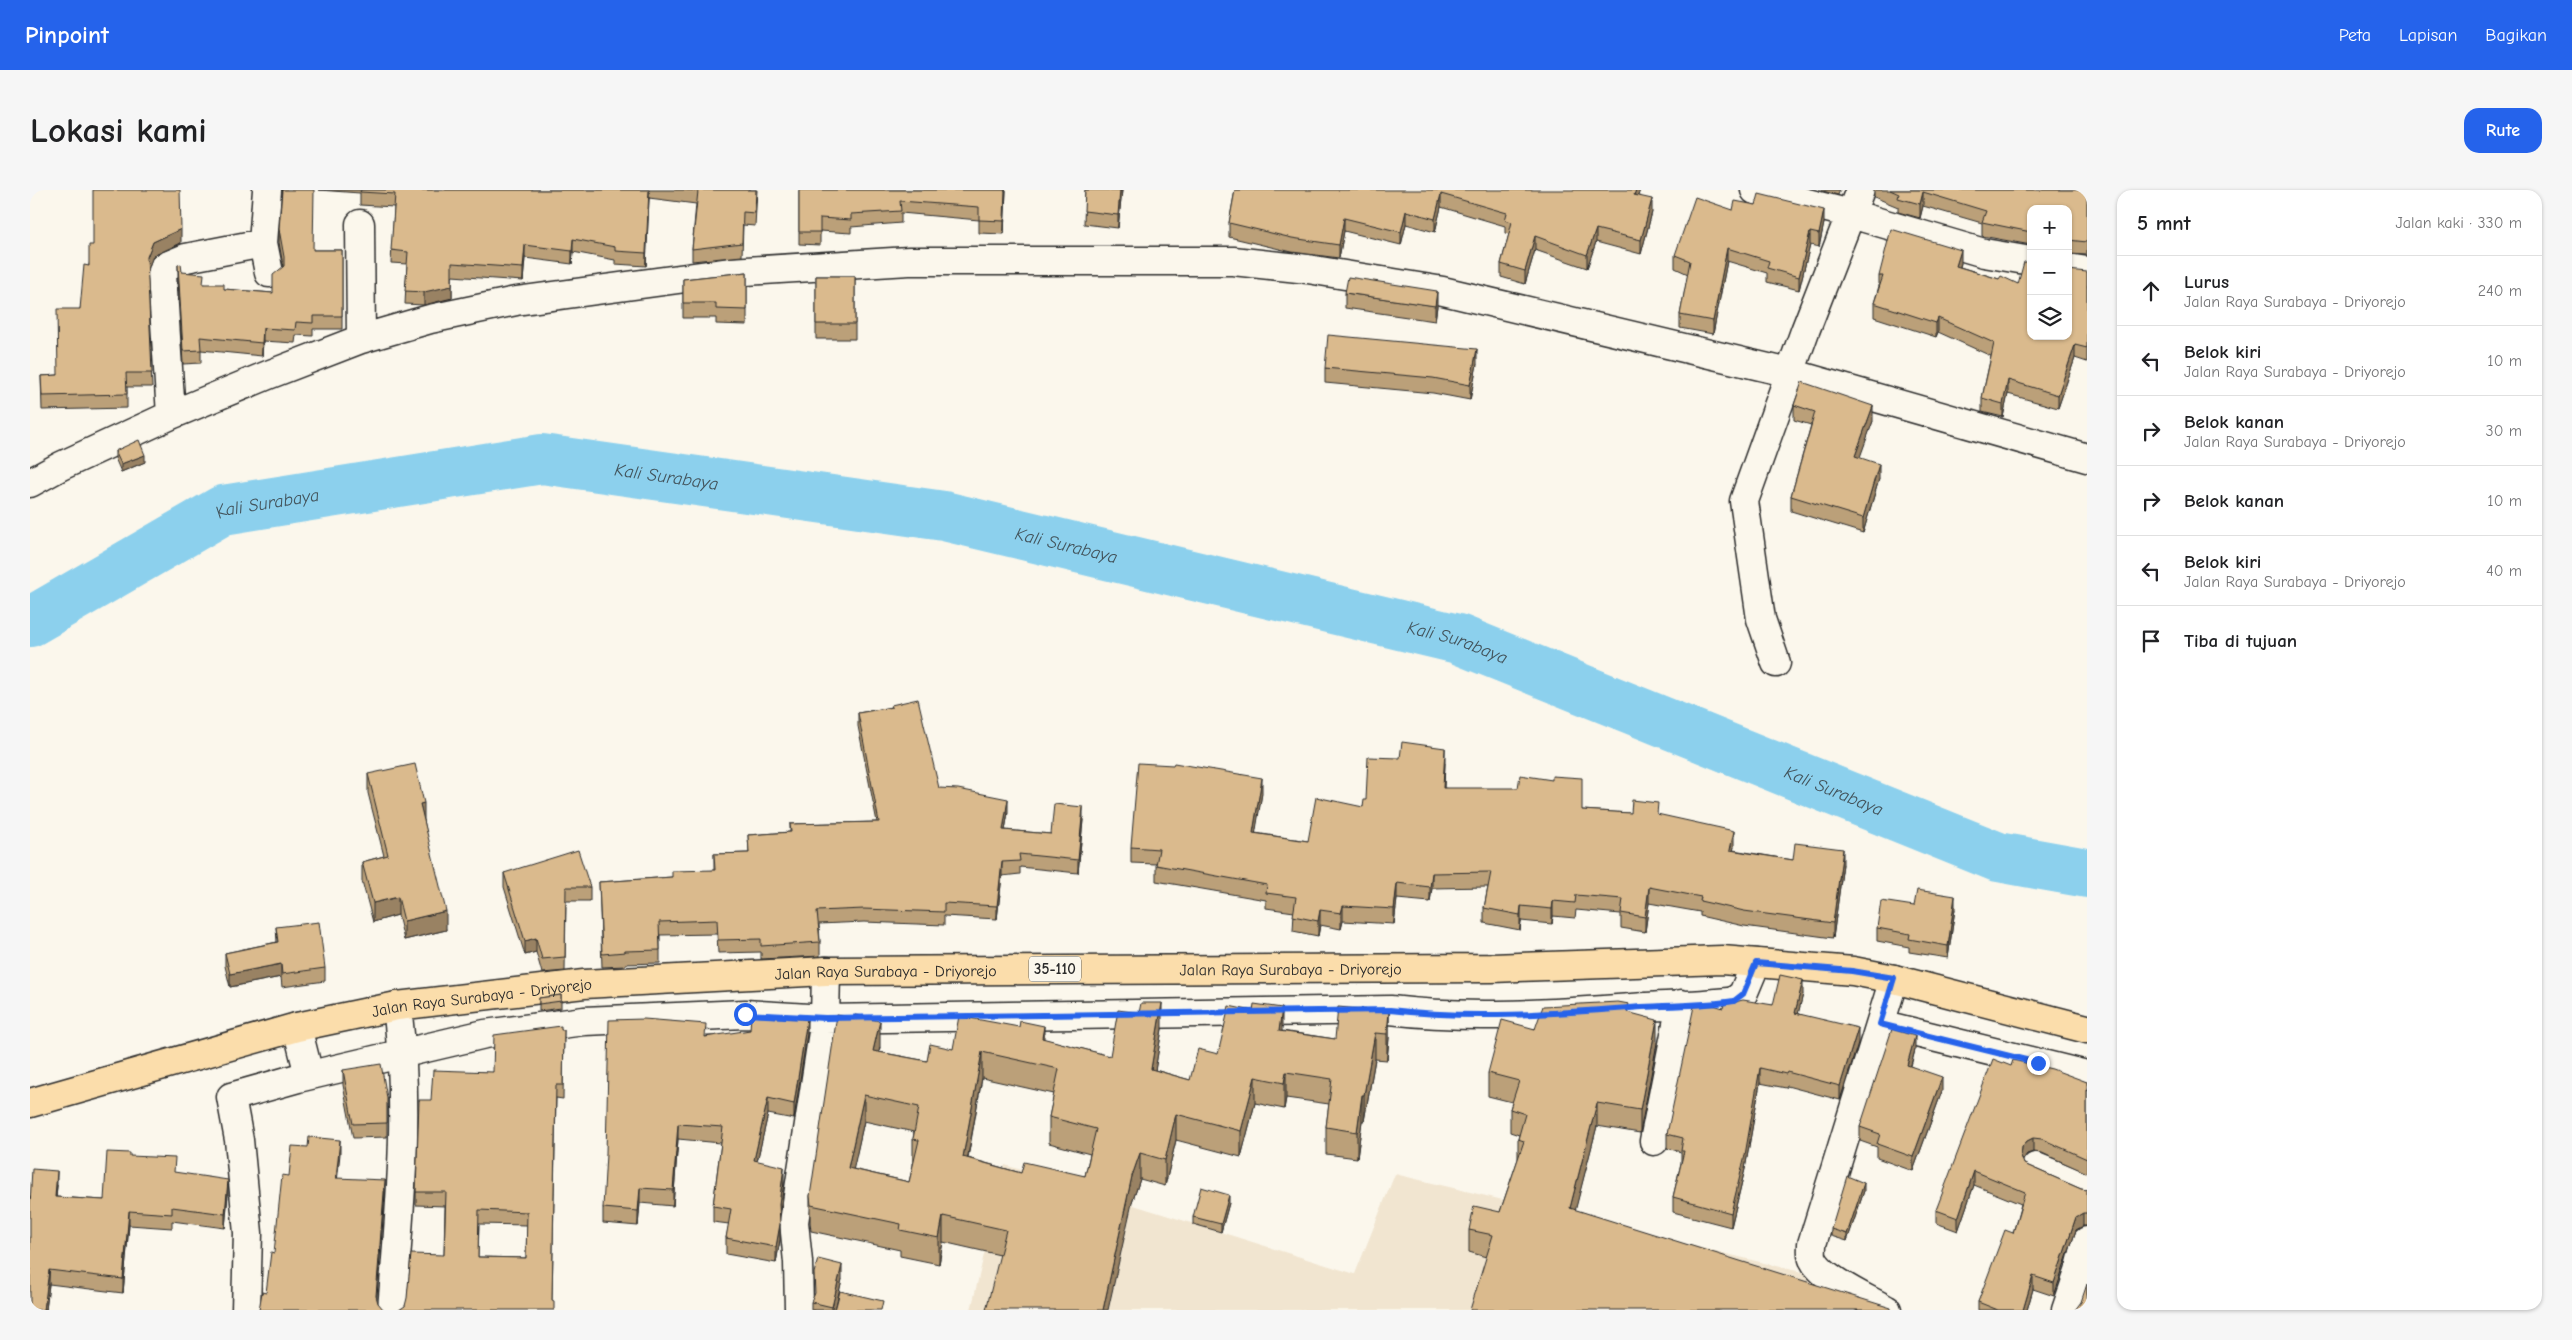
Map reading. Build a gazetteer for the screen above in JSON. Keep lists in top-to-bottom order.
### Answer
{
  "streets": {
    "main road": ["Jalan Raya Surabaya - Driyorejo", "35-110"]
  },
  "water": ["Kali Surabaya"],
  "page": {
    "header": "Pinpoint",
    "nav": ["Peta", "Lapisan", "Bagikan"],
    "buttons": "Rute",
    "title": "Lokasi kami",
    "heading": ["5 mnt", "Jalan kaki · 330 m"],
    "map_buttons": ["+", "−"],
    "list": [
      ["Lurus", "Jalan Raya Surabaya - Driyorejo", "240 m"],
      ["Belok kiri", "Jalan Raya Surabaya - Driyorejo", "10 m"],
      ["Belok kanan", "Jalan Raya Surabaya - Driyorejo", "30 m"],
      ["Belok kanan", "10 m"],
      ["Belok kiri", "Jalan Raya Surabaya - Driyorejo", "40 m"],
      "Tiba di tujuan"
    ]
  }
}
